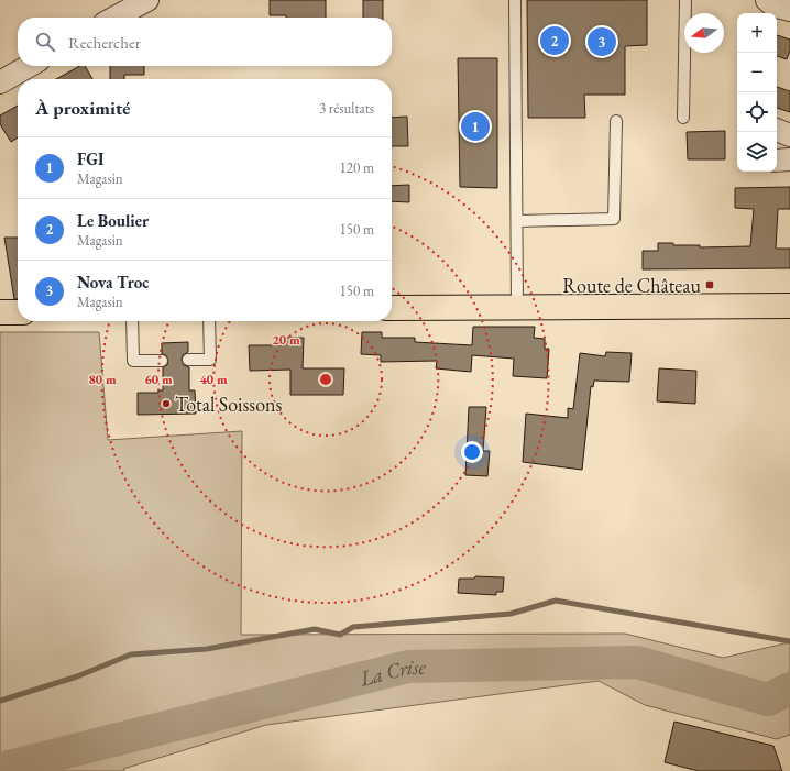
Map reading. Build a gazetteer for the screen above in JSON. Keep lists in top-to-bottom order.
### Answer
{
  "water": ["La Crise"],
  "places": {
    "transit": ["Route de Château"],
    "other": ["Total Soissons"]
  },
  "north": "left",
  "page": {
    "map_buttons": ["+", "−"],
    "search": "Rechercher",
    "pins": ["2", "3", "1"],
    "heading": ["À proximité", "3 résultats"],
    "list": [
      {
        "mark": "1",
        "name": "FGI",
        "note": "Magasin",
        "value": "120 m"
      },
      {
        "mark": "2",
        "name": "Le Boulier",
        "note": "Magasin",
        "value": "150 m"
      },
      {
        "mark": "3",
        "name": "Nova Troc",
        "note": "Magasin",
        "value": "150 m"
      }
    ]
  },
  "rings": [
    "20 m",
    "80 m",
    "60 m",
    "40 m"
  ]
}
